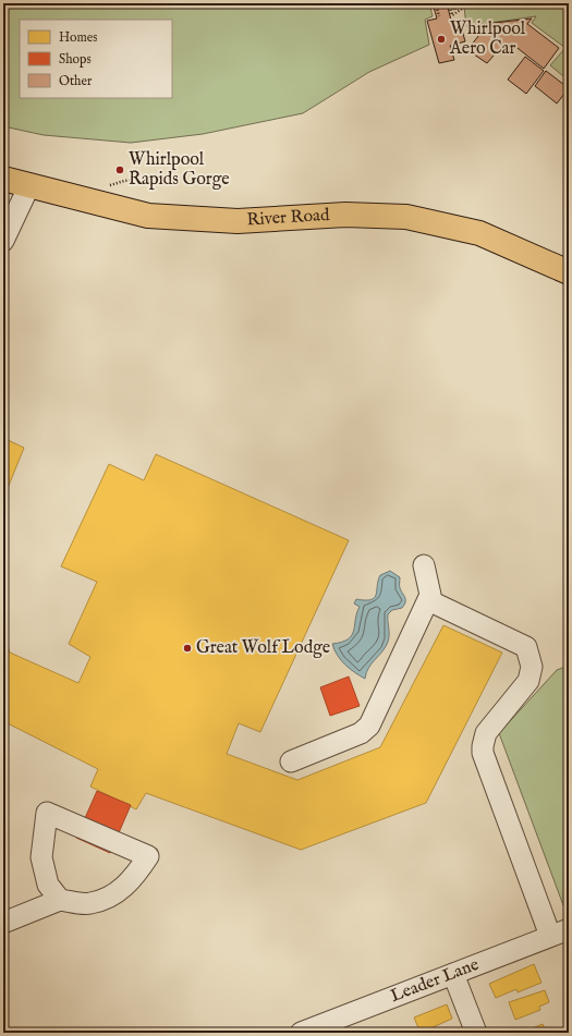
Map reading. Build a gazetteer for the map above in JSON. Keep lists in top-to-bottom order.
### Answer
{
  "streets": {
    "main road": ["River Road"],
    "street": ["Leader Lane"]
  },
  "places": ["Whirlpool Aero Car", "Whirlpool Rapids Gorge", "Great Wolf Lodge"],
  "legend": ["Homes", "Shops", "Other"]
}
